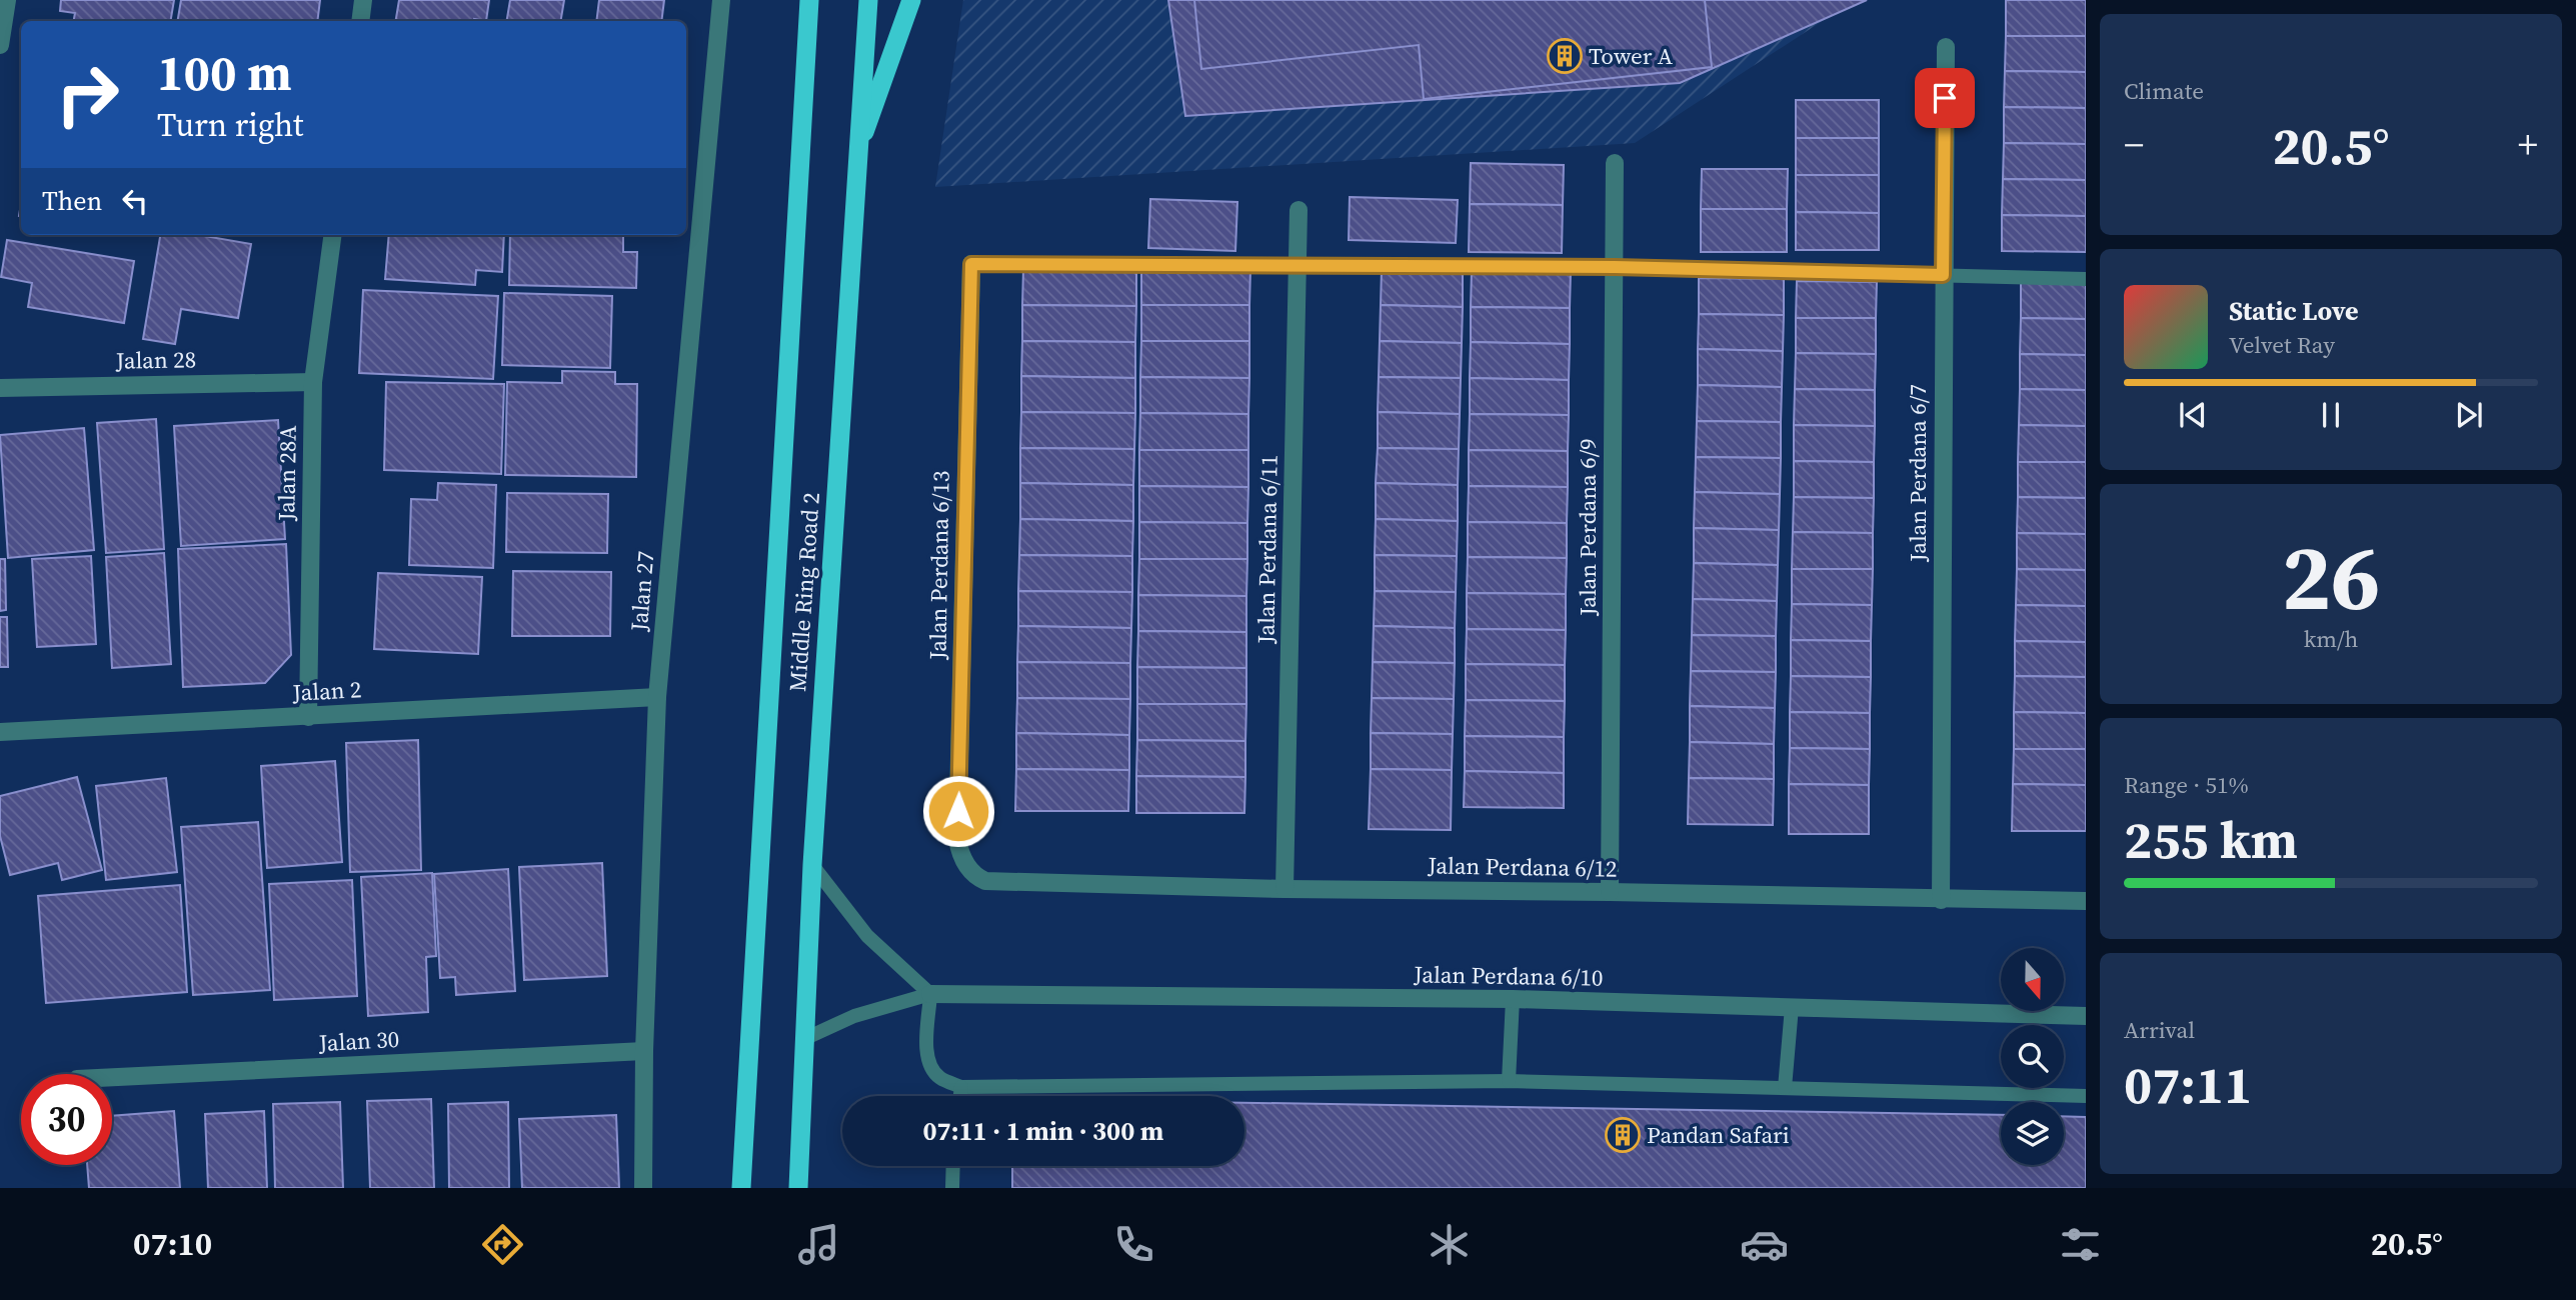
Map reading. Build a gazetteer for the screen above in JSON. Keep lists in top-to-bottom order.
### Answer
{
  "streets": {
    "highway": ["Middle Ring Road 2"],
    "street": [
      "Jalan 28",
      "Jalan 28A",
      "Jalan Perdana 6/7",
      "Jalan Perdana 6/9",
      "Jalan Perdana 6/11",
      "Jalan Perdana 6/13",
      "Jalan 27",
      "Jalan 2",
      "Jalan Perdana 6/12",
      "Jalan Perdana 6/10",
      "Jalan 30"
    ]
  },
  "crossings": [
    ["Jalan 28", "Jalan 28A"],
    ["Jalan 28A", "Jalan 2"],
    ["Jalan Perdana 6/7", "Jalan Perdana 6/12"],
    ["Jalan Perdana 6/9", "Jalan Perdana 6/12"],
    ["Jalan Perdana 6/11", "Jalan Perdana 6/12"],
    ["Jalan Perdana 6/13", "Jalan Perdana 6/12"],
    ["Jalan 27", "Jalan 2"],
    ["Jalan 27", "Jalan 30"]
  ],
  "places": {
    "building": ["Tower A", "Pandan Safari"]
  },
  "north": "bottom",
  "page": {
    "tile": [
      "Climate",
      ["26", "km/h"],
      ["Range · 51%", "255 km"],
      ["Arrival", "07:11"]
    ],
    "turn": ["100 m", "Turn right"],
    "heat": ["−", "20.5°", "+"],
    "then": "Then",
    "song": ["Static Love", "Velvet Ray"],
    "limit": "30",
    "trip": "07:11 · 1 min · 300 m",
    "tabs": ["07:10", "20.5°"]
  }
}
